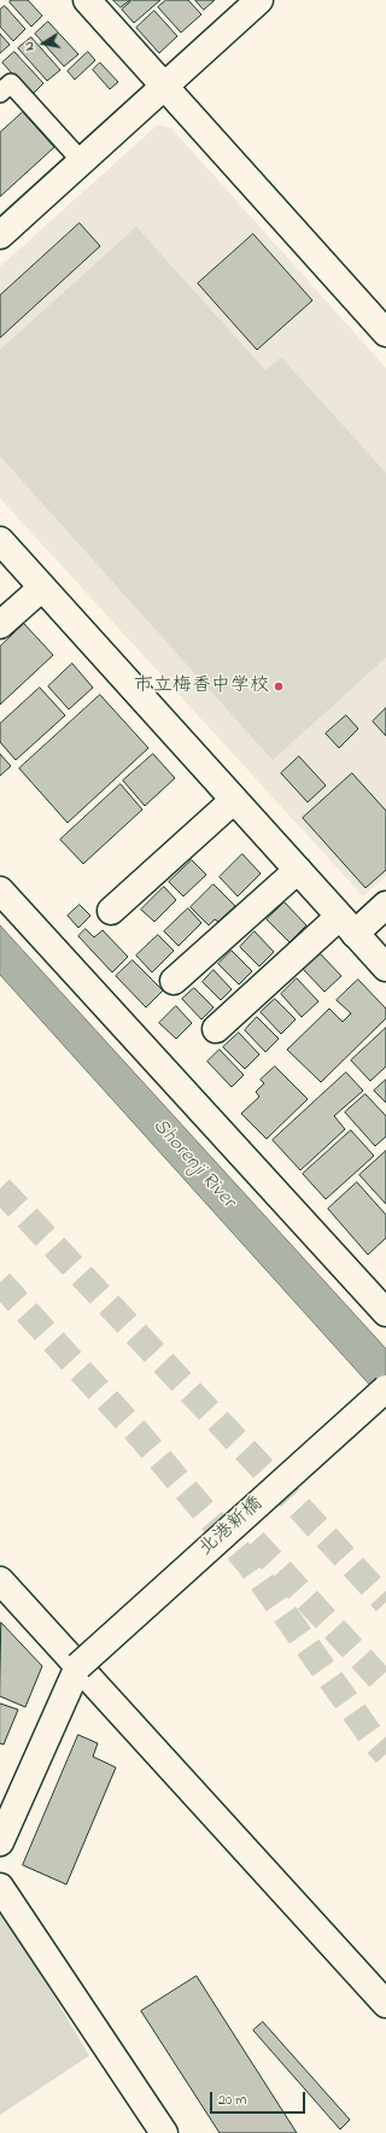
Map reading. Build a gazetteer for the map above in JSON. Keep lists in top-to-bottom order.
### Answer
{
  "streets": {
    "street": ["北港新橋"]
  },
  "water": ["Shorenji River"],
  "places": ["市立梅香中学校"],
  "scale_bar": "20 m",
  "north": "left"
}
